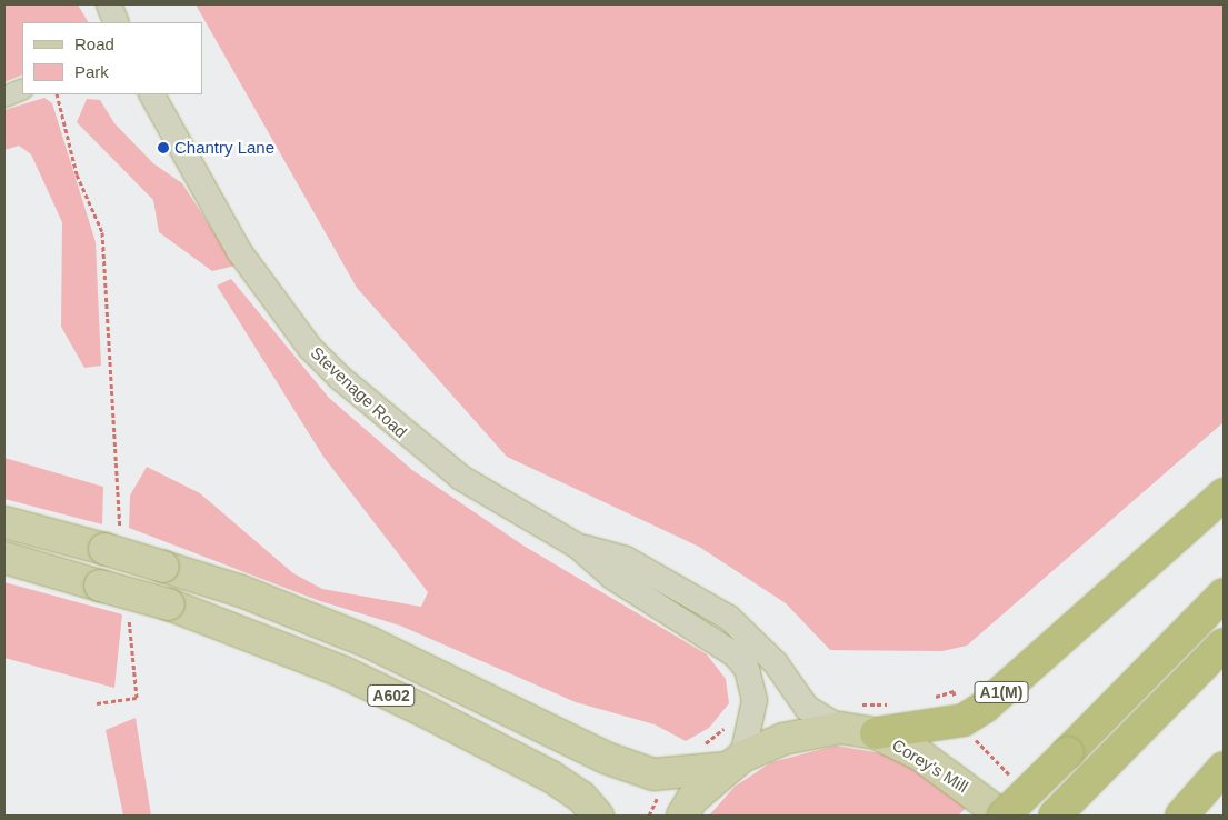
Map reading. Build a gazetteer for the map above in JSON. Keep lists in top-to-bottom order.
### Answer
{
  "streets": {
    "highway": ["A1(M)"],
    "main road": ["A602", "Corey's Mill"],
    "street": ["Stevenage Road"]
  },
  "crossings": [
    ["Stevenage Road", "A602"],
    ["Stevenage Road", "Corey's Mill"],
    ["A1(M)", "Corey's Mill"],
    ["A602", "Corey's Mill"]
  ],
  "places": ["Chantry Lane"],
  "legend": ["Road", "Park"]
}
